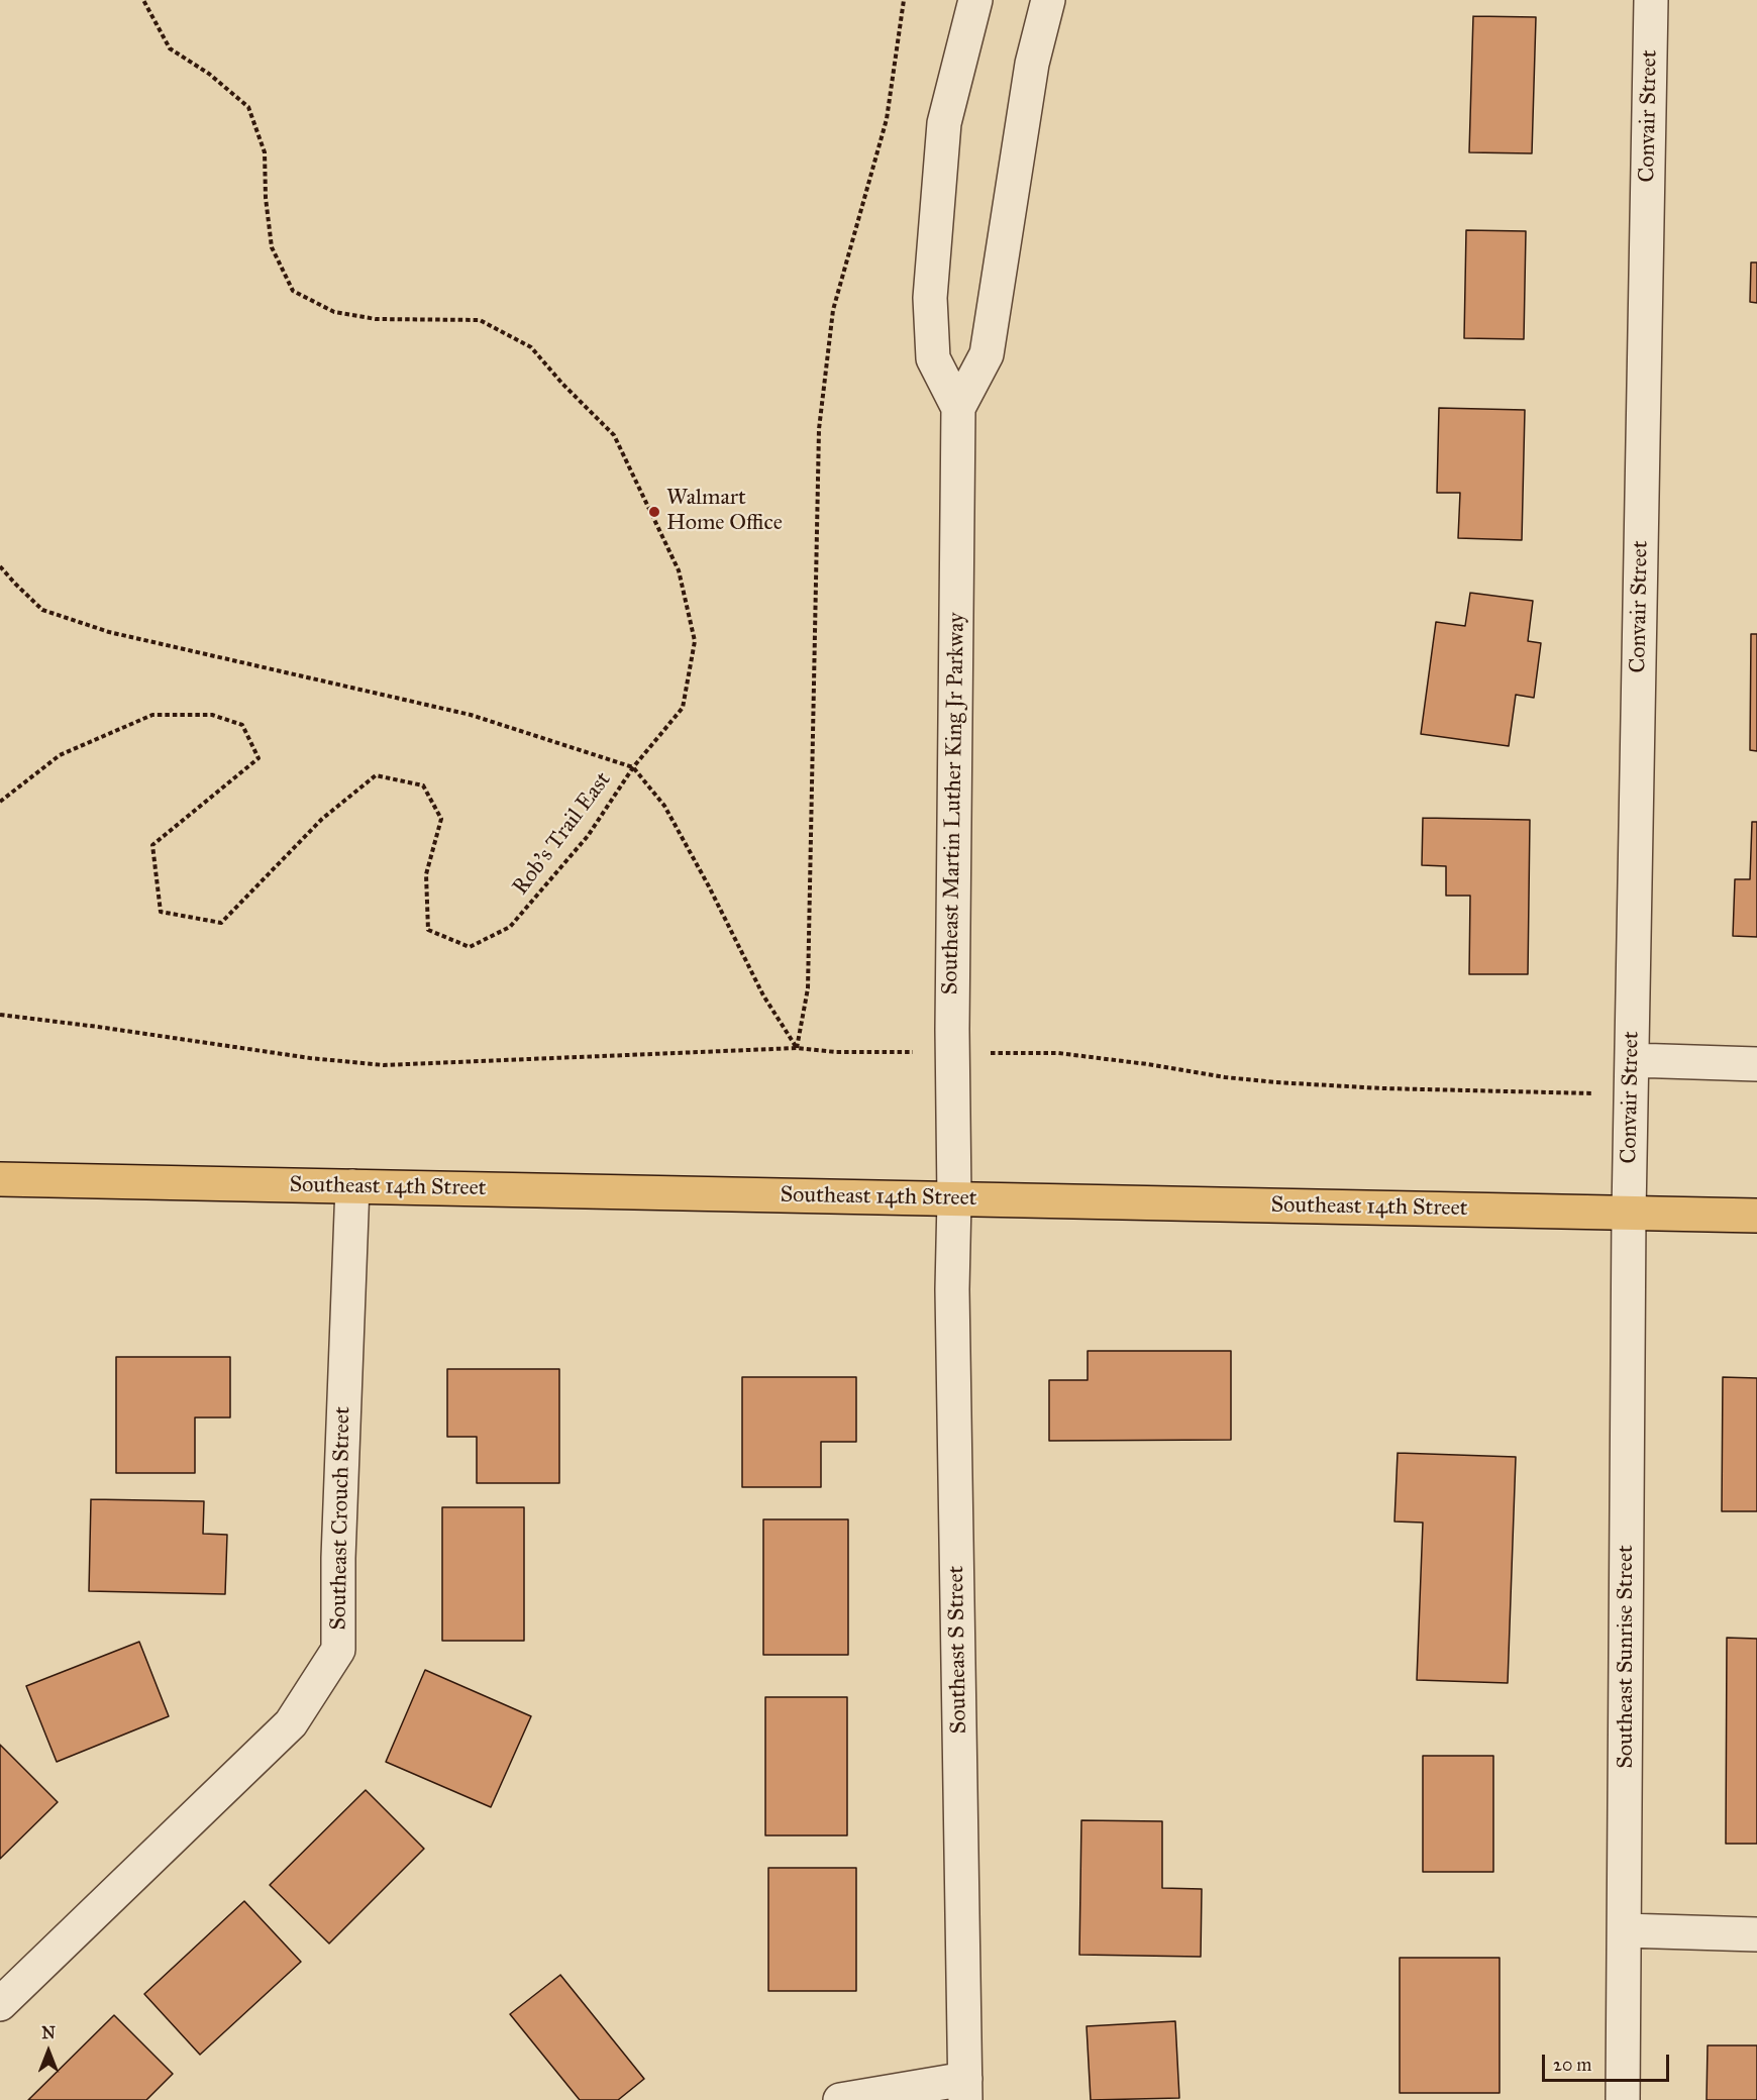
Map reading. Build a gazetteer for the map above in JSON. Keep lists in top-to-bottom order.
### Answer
{
  "streets": {
    "main road": ["Southeast 14th Street"],
    "street": [
      "Convair Street",
      "Southeast Martin Luther King Jr Parkway",
      "Southeast Crouch Street",
      "Southeast S Street",
      "Southeast Sunrise Street"
    ],
    "path": ["Rob's Trail East"]
  },
  "crossings": [
    ["Convair Street", "Southeast 14th Street"],
    ["Convair Street", "Southeast Sunrise Street"],
    ["Southeast Martin Luther King Jr Parkway", "Southeast 14th Street"],
    ["Southeast Martin Luther King Jr Parkway", "Southeast S Street"],
    ["Southeast 14th Street", "Southeast Crouch Street"],
    ["Southeast 14th Street", "Southeast S Street"],
    ["Southeast 14th Street", "Southeast Sunrise Street"]
  ],
  "places": ["Walmart Home Office"],
  "scale_bar": "20 m",
  "north": "top"
}
